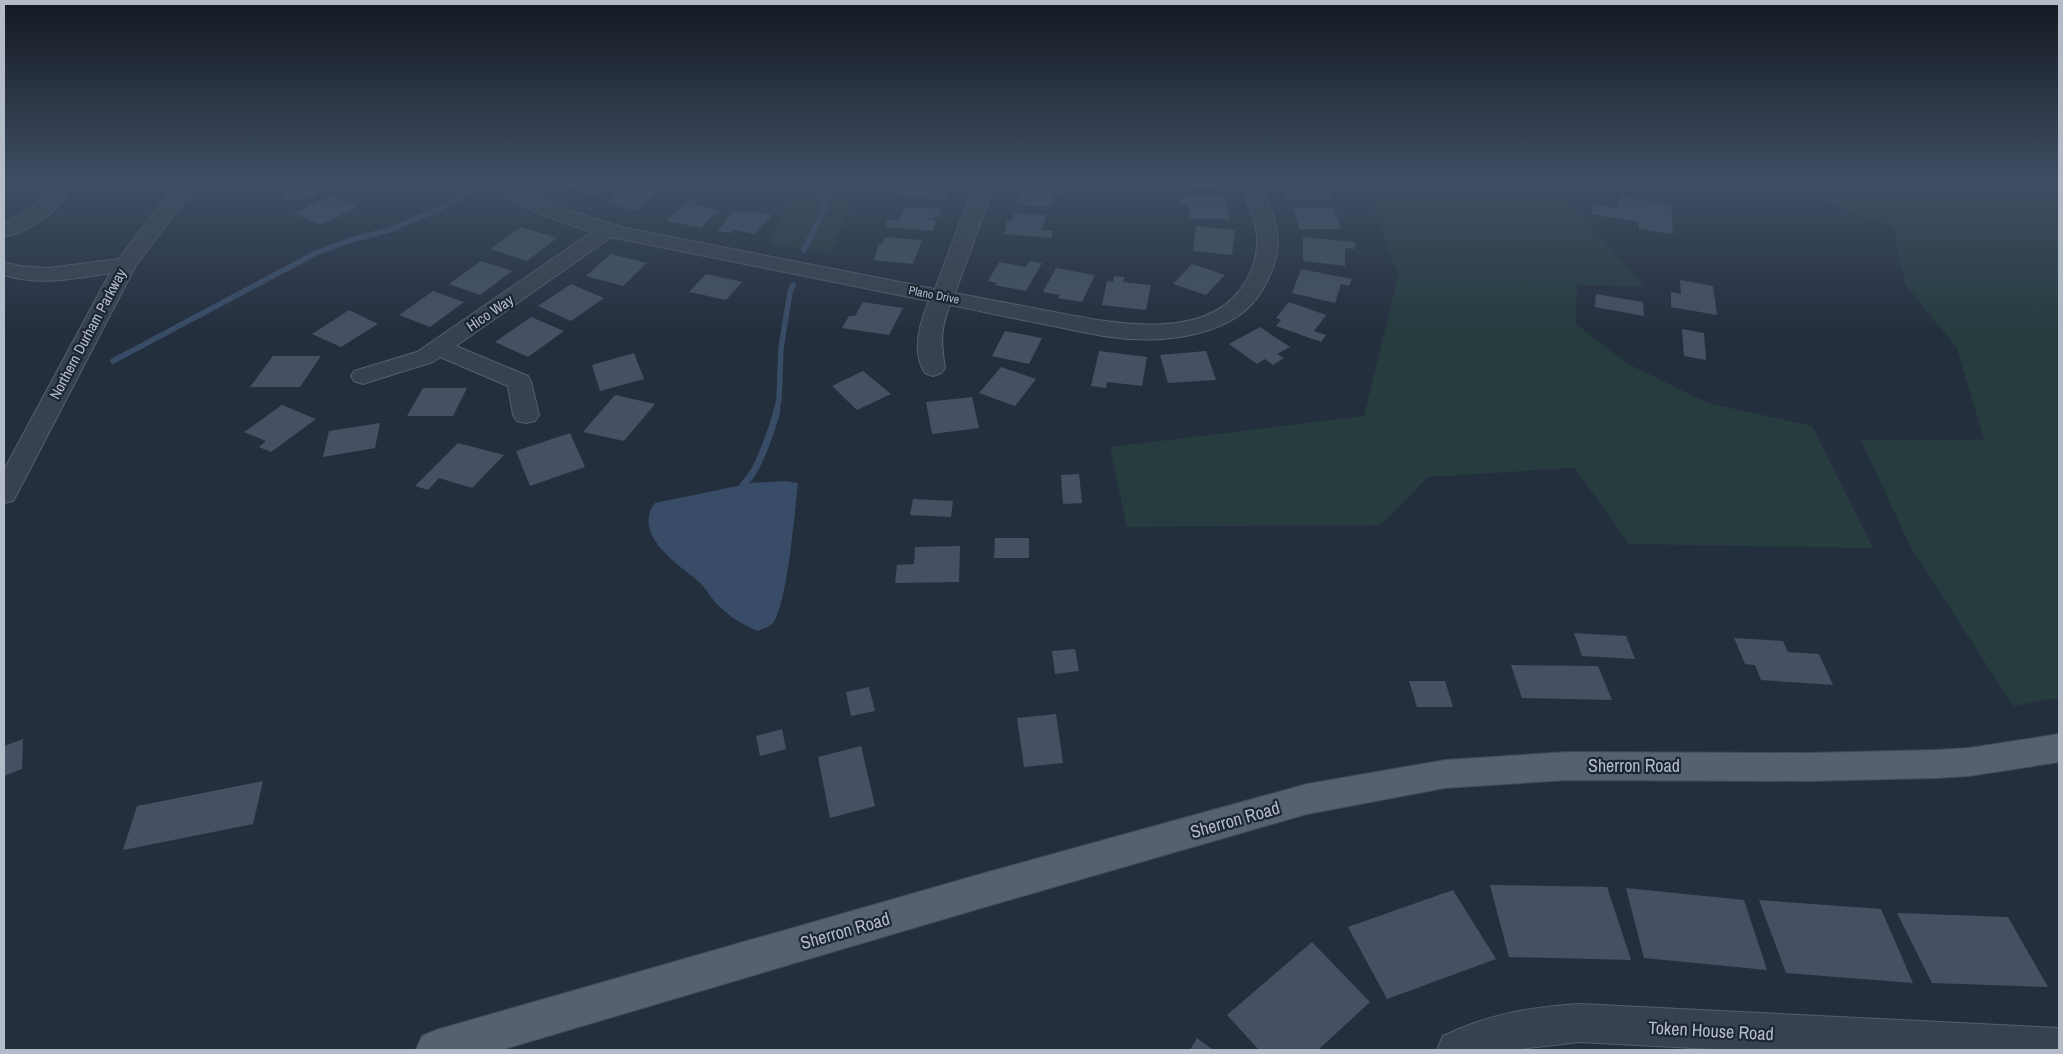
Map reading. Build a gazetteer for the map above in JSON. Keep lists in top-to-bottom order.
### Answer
{
  "streets": {
    "main road": ["Sherron Road"],
    "street": [
      "Plano Drive",
      "Hico Way",
      "Northern Durham Parkway",
      "Token House Road"
    ]
  }
}
